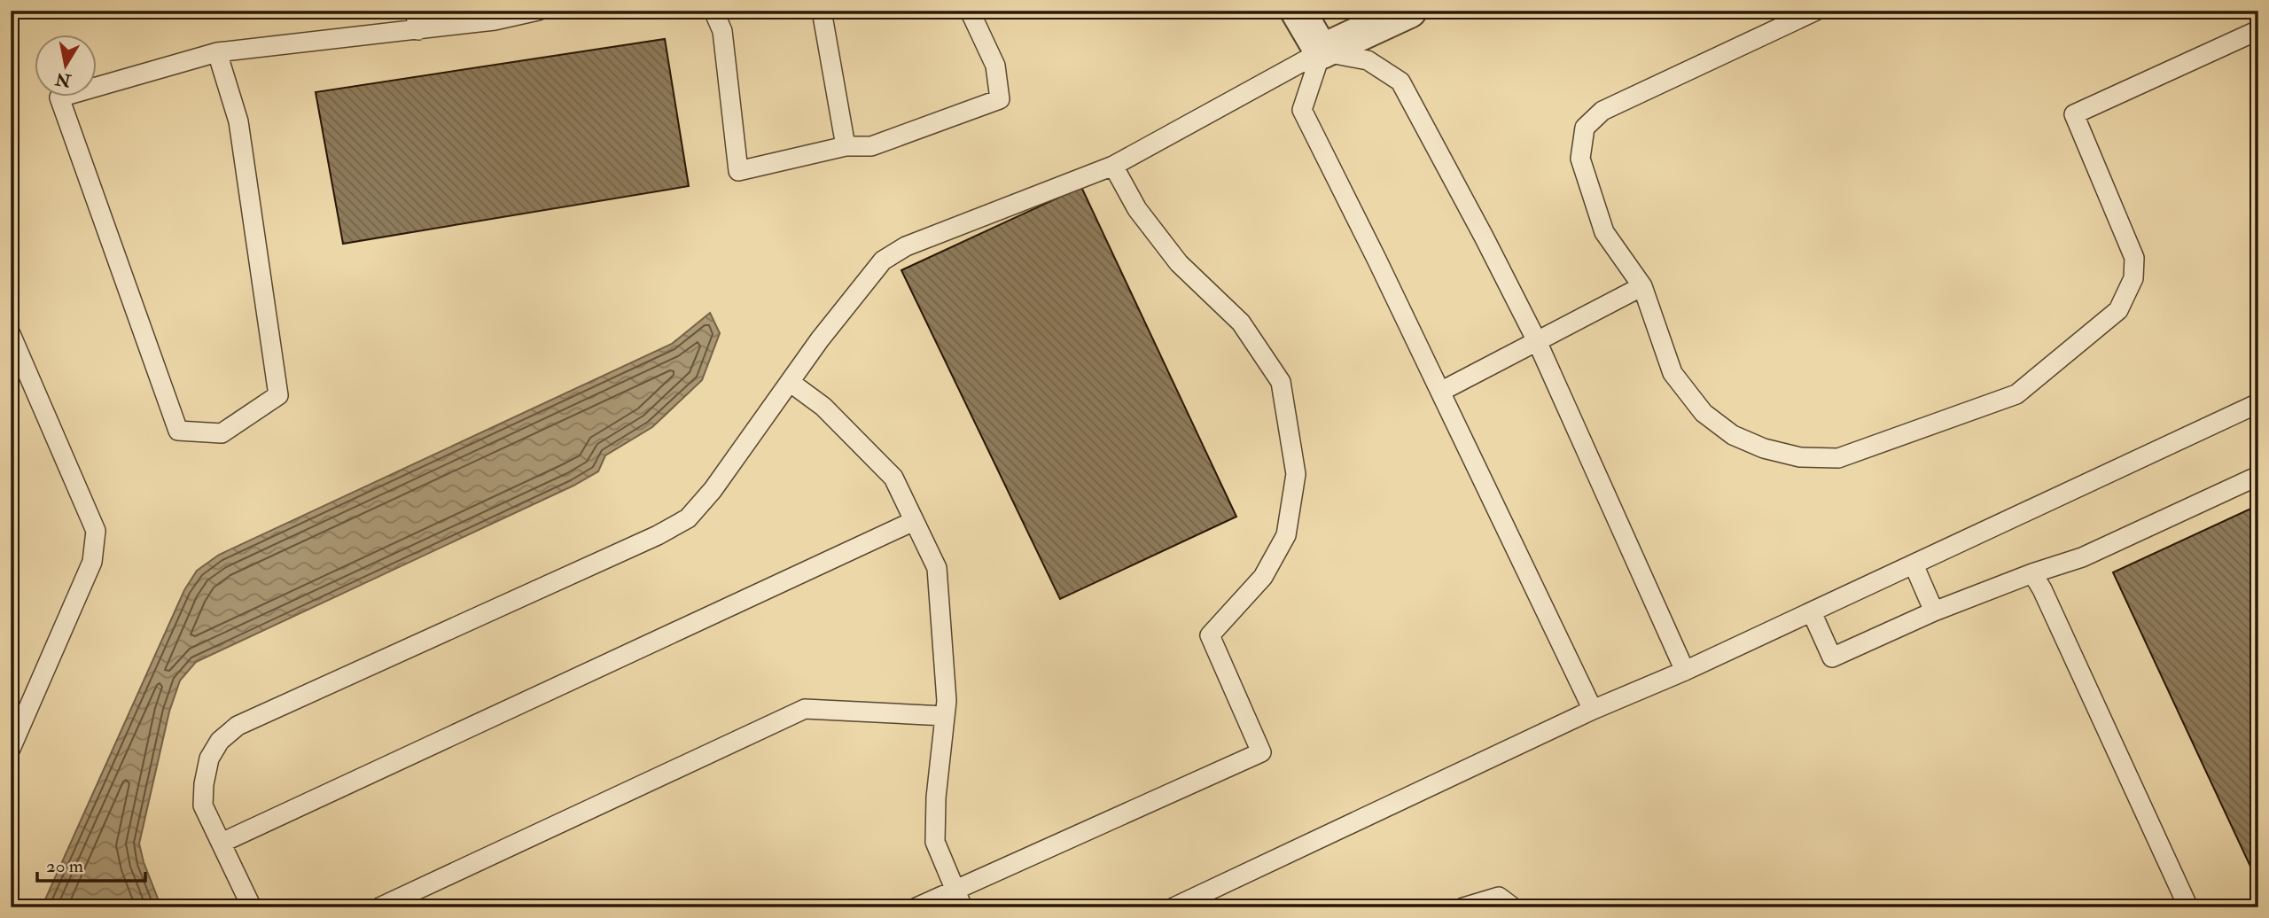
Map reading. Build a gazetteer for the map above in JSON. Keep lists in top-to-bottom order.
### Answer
{
  "scale_bar": "20 m",
  "north": "bottom"
}
